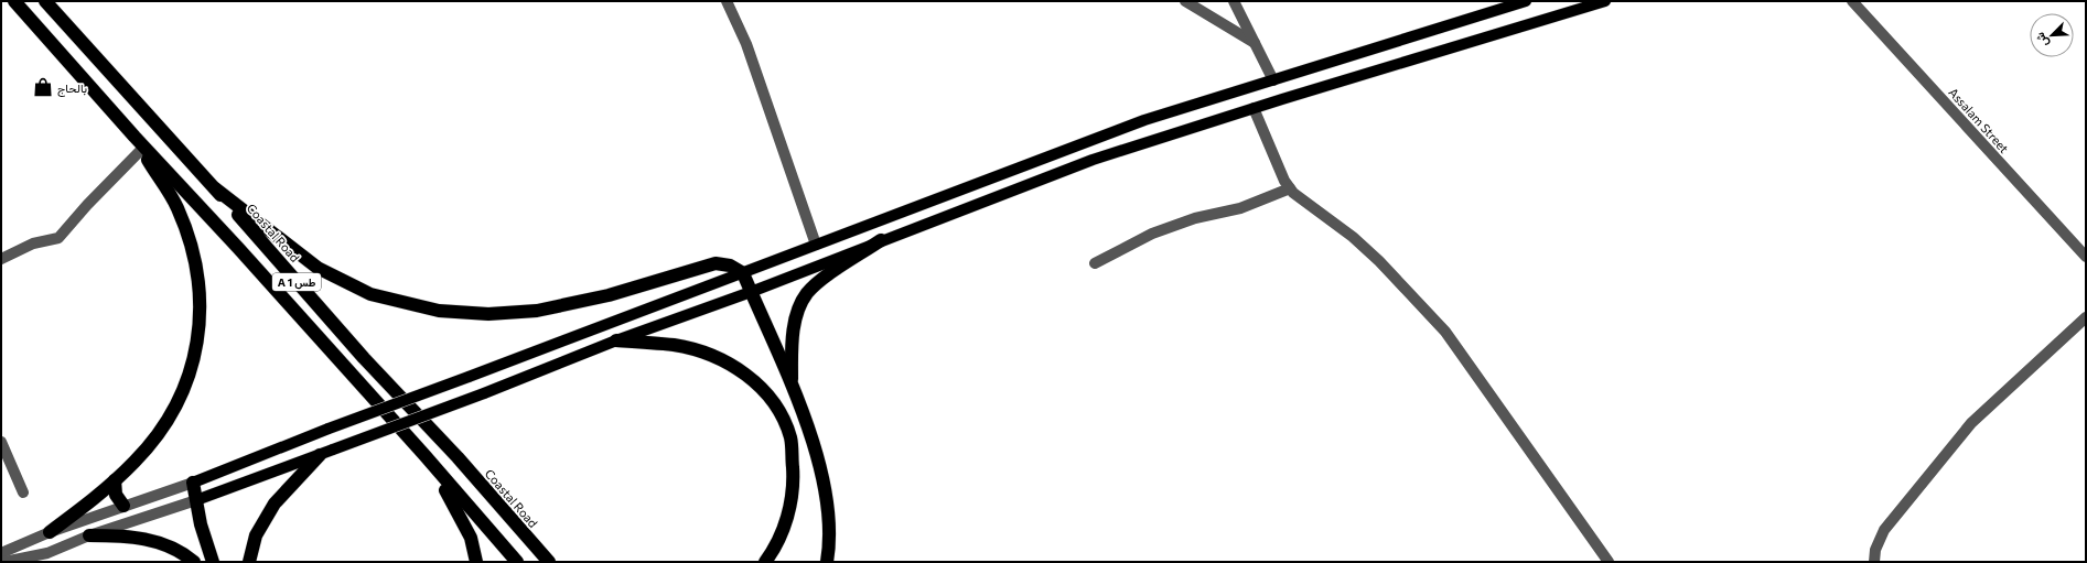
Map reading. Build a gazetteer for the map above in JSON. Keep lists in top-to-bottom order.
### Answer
{
  "streets": {
    "highway": ["Coastal Road", "A 1 طس"],
    "street": ["Assalam Street"]
  },
  "places": {
    "shop": ["بالحاج"]
  },
  "north": "bottom left"
}
